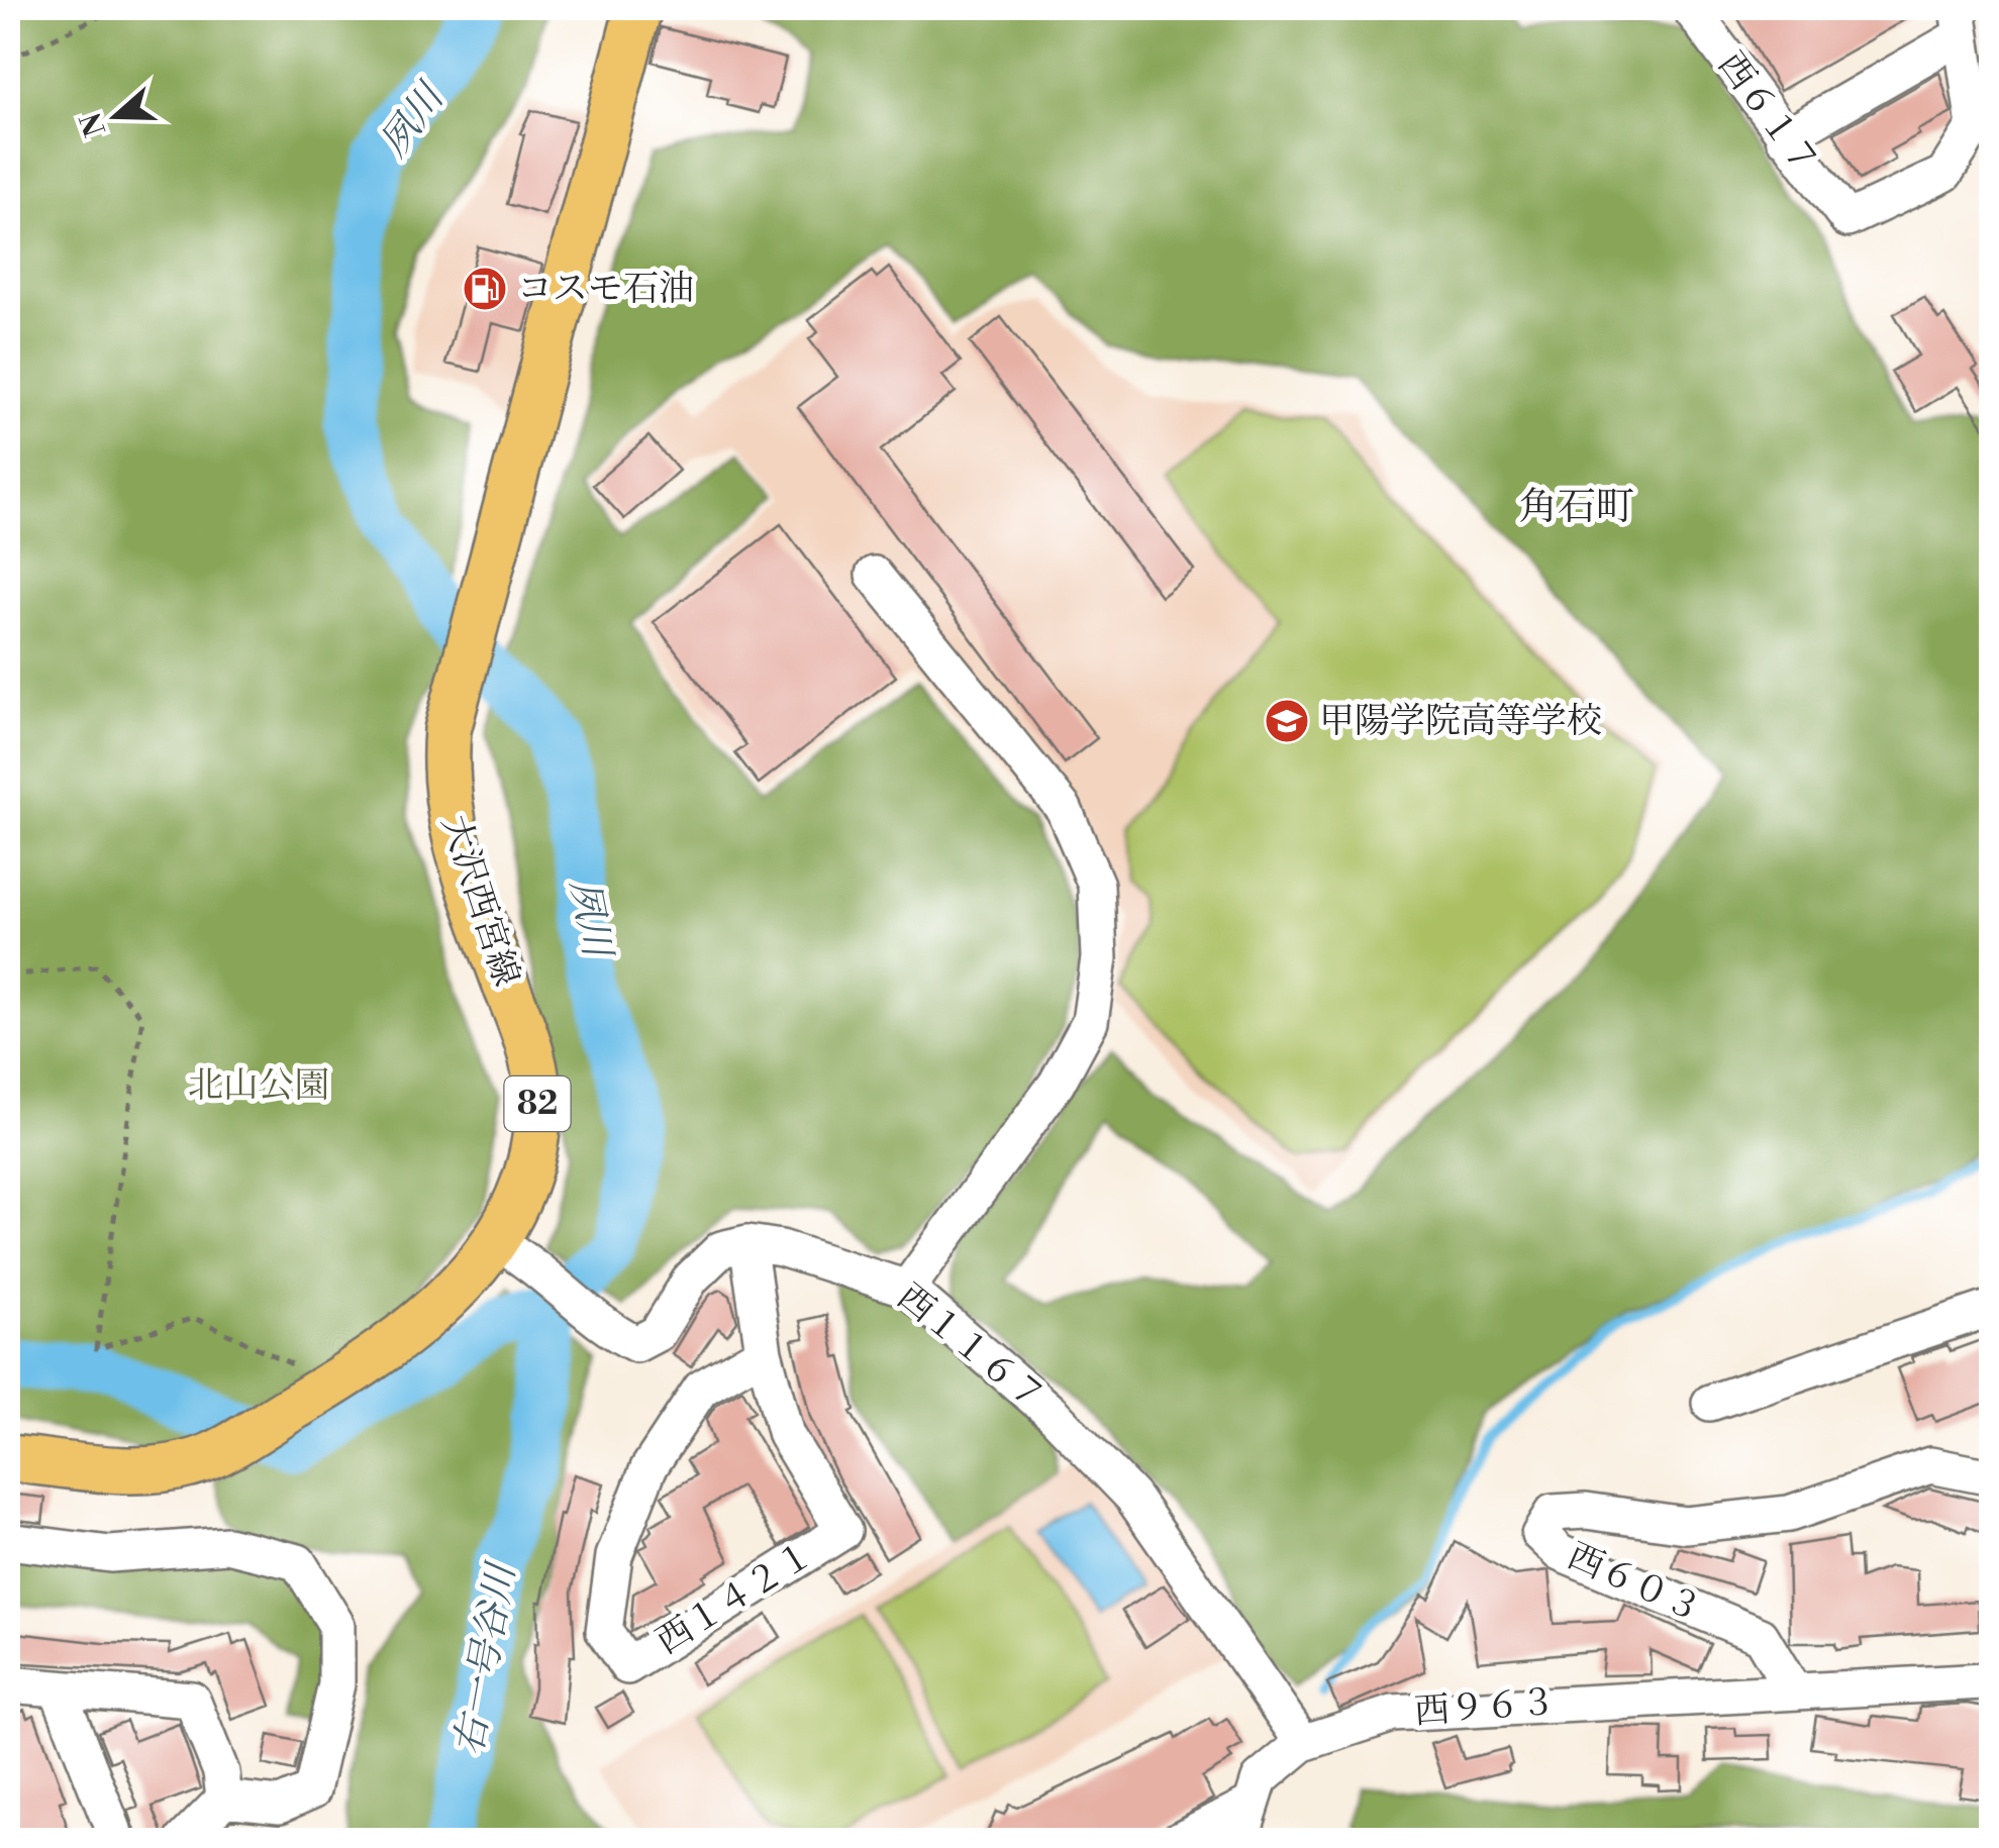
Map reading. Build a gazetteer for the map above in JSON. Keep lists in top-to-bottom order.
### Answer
{
  "streets": {
    "main road": ["大沢西宮線", "82"],
    "street": [
      "西６１７",
      "西１１６７",
      "西６０３",
      "西１４２１",
      "西９６３"
    ]
  },
  "crossings": [
    ["西１１６７", "西１４２１"],
    ["西１１６７", "西９６３"],
    ["西６０３", "西９６３"]
  ],
  "districts": ["角石町"],
  "water": ["夙川", "右一号谷川"],
  "parks": ["北山公園"],
  "places": {
    "fuel station": ["コスモ石油"],
    "school or university": ["甲陽学院高等学校"]
  },
  "north": "left"
}
